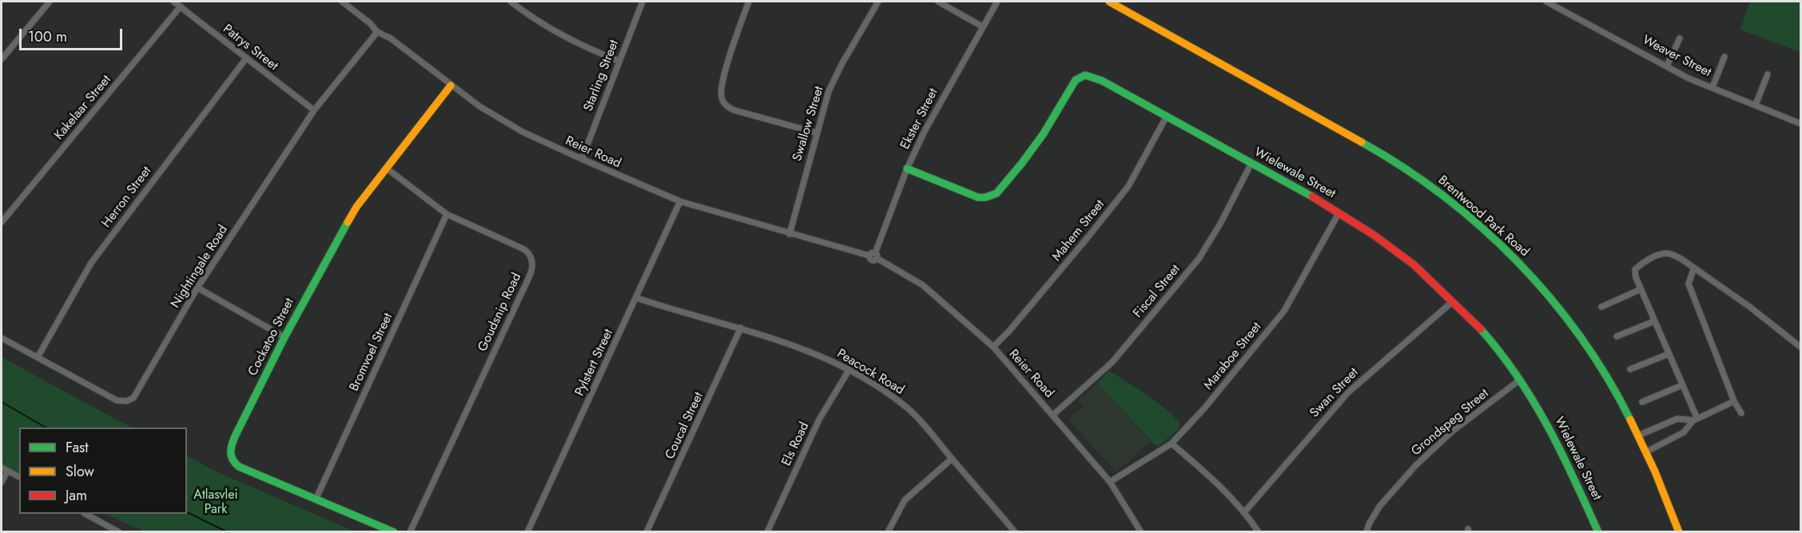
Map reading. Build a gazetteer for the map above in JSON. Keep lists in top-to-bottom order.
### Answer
{
  "streets": {
    "street": [
      "Patrys Street",
      "Weaver Street",
      "Starling Street",
      "Kakelaar Street",
      "Ekster Street",
      "Swallow Street",
      "Reier Road",
      "Wielewale Street",
      "Herron Street",
      "Brentwood Park Road",
      "Mahem Street",
      "Nightingale Road",
      "Fiscal Street",
      "Goudsnip Road",
      "Cockatoo Street",
      "Bromvoel Street",
      "Maraboe Street",
      "Pylstert Street",
      "Peacock Road",
      "Swan Street",
      "Grondspeg Street",
      "Coucal Street",
      "Els Road"
    ]
  },
  "crossings": [
    ["Patrys Street", "Kakelaar Street"],
    ["Patrys Street", "Herron Street"],
    ["Patrys Street", "Nightingale Road"],
    ["Starling Street", "Reier Road"],
    ["Ekster Street", "Reier Road"],
    ["Ekster Street", "Wielewale Street"],
    ["Swallow Street", "Reier Road"],
    ["Reier Road", "Mahem Street"],
    ["Reier Road", "Nightingale Road"],
    ["Reier Road", "Fiscal Street"],
    ["Reier Road", "Cockatoo Street"],
    ["Reier Road", "Maraboe Street"],
    ["Reier Road", "Pylstert Street"],
    ["Wielewale Street", "Mahem Street"],
    ["Wielewale Street", "Fiscal Street"],
    ["Wielewale Street", "Maraboe Street"],
    ["Wielewale Street", "Swan Street"],
    ["Wielewale Street", "Grondspeg Street"],
    ["Herron Street", "Nightingale Road"],
    ["Goudsnip Road", "Cockatoo Street"],
    ["Goudsnip Road", "Bromvoel Street"],
    ["Cockatoo Street", "Bromvoel Street"],
    ["Pylstert Street", "Peacock Road"],
    ["Peacock Road", "Coucal Street"],
    ["Peacock Road", "Els Road"]
  ],
  "parks": ["Atlasvlei Park"],
  "legend": ["Fast", "Slow", "Jam"],
  "scale_bar": "100 m"
}
